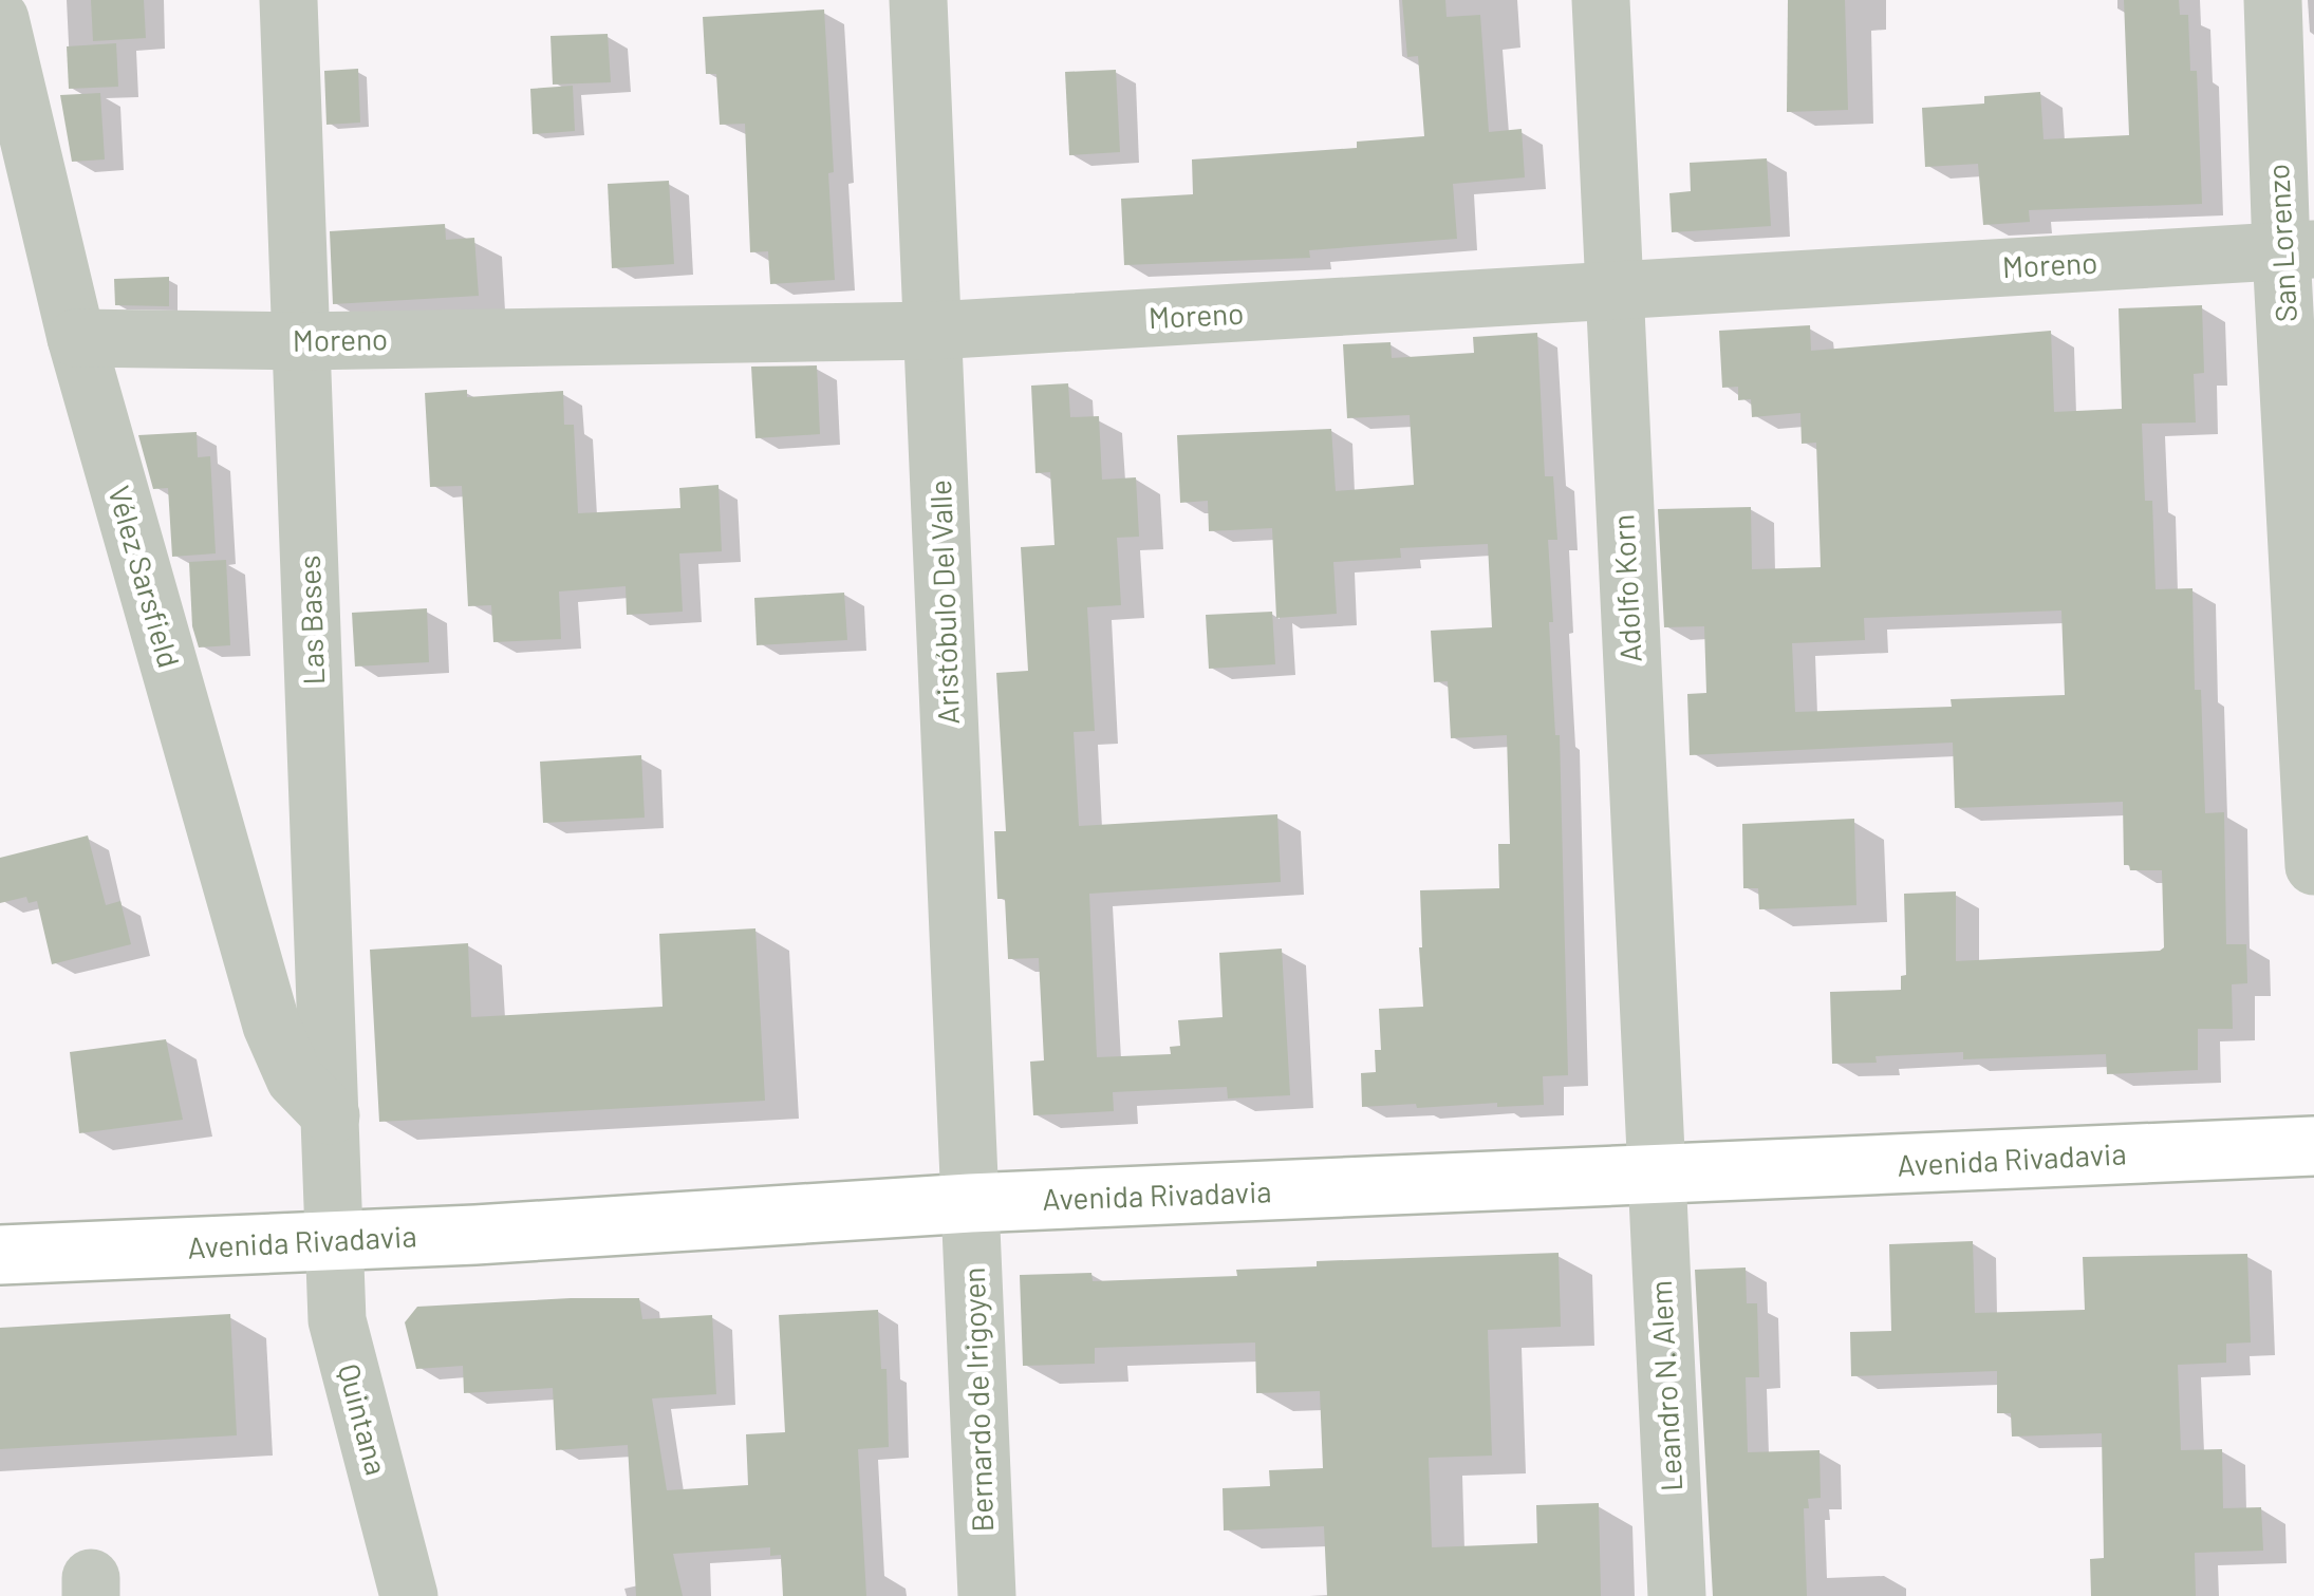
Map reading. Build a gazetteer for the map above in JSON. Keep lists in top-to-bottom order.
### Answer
{
  "streets": {
    "main road": ["Avenida Rivadavia"],
    "street": [
      "San Lorenzo",
      "Moreno",
      "Vélez Sarsfield",
      "Adolfo Korn",
      "Aristóbulo Del Valle",
      "Las Bases",
      "Leandro N. Alem",
      "Bernardo de Irigoyen",
      "Quintana"
    ]
  },
  "crossings": [
    ["San Lorenzo", "Moreno"],
    ["Moreno", "Vélez Sarsfield"],
    ["Moreno", "Adolfo Korn"],
    ["Moreno", "Aristóbulo Del Valle"],
    ["Moreno", "Las Bases"],
    ["Vélez Sarsfield", "Las Bases"],
    ["Adolfo Korn", "Avenida Rivadavia"],
    ["Adolfo Korn", "Leandro N. Alem"],
    ["Aristóbulo Del Valle", "Avenida Rivadavia"],
    ["Aristóbulo Del Valle", "Bernardo de Irigoyen"],
    ["Las Bases", "Avenida Rivadavia"],
    ["Las Bases", "Quintana"],
    ["Avenida Rivadavia", "Leandro N. Alem"],
    ["Avenida Rivadavia", "Bernardo de Irigoyen"],
    ["Avenida Rivadavia", "Quintana"]
  ]
}
